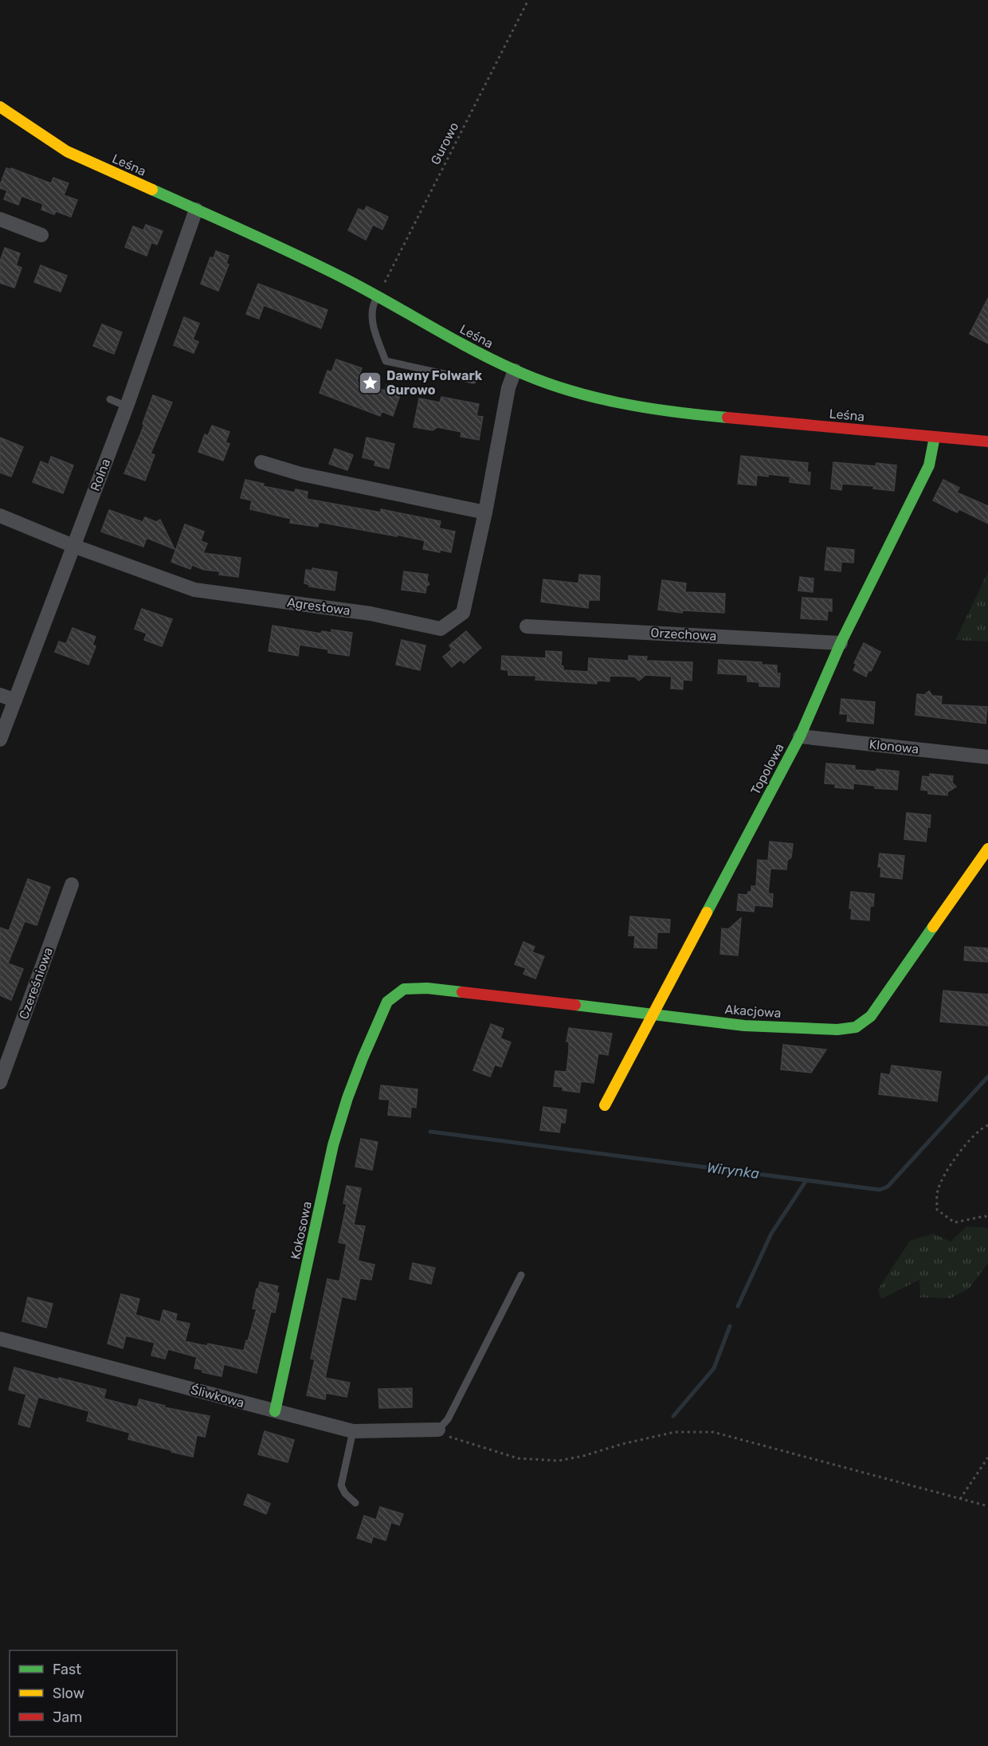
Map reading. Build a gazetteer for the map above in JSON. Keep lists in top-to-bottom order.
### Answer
{
  "streets": {
    "street": [
      "Leśna",
      "Rolna",
      "Agrestowa",
      "Orzechowa",
      "Klonowa",
      "Topolowa",
      "Czereśniowa",
      "Akacjowa",
      "Kokosowa",
      "Śliwkowa"
    ],
    "path": ["Gurowo"]
  },
  "crossings": [
    ["Gurowo", "Leśna"],
    ["Leśna", "Rolna"],
    ["Leśna", "Agrestowa"],
    ["Leśna", "Topolowa"],
    ["Rolna", "Agrestowa"],
    ["Orzechowa", "Topolowa"],
    ["Klonowa", "Topolowa"],
    ["Topolowa", "Akacjowa"],
    ["Akacjowa", "Kokosowa"],
    ["Kokosowa", "Śliwkowa"]
  ],
  "water": ["Wirynka"],
  "places": {
    "place": ["Dawny Folwark Gurowo"]
  },
  "legend": ["Fast", "Slow", "Jam"]
}
